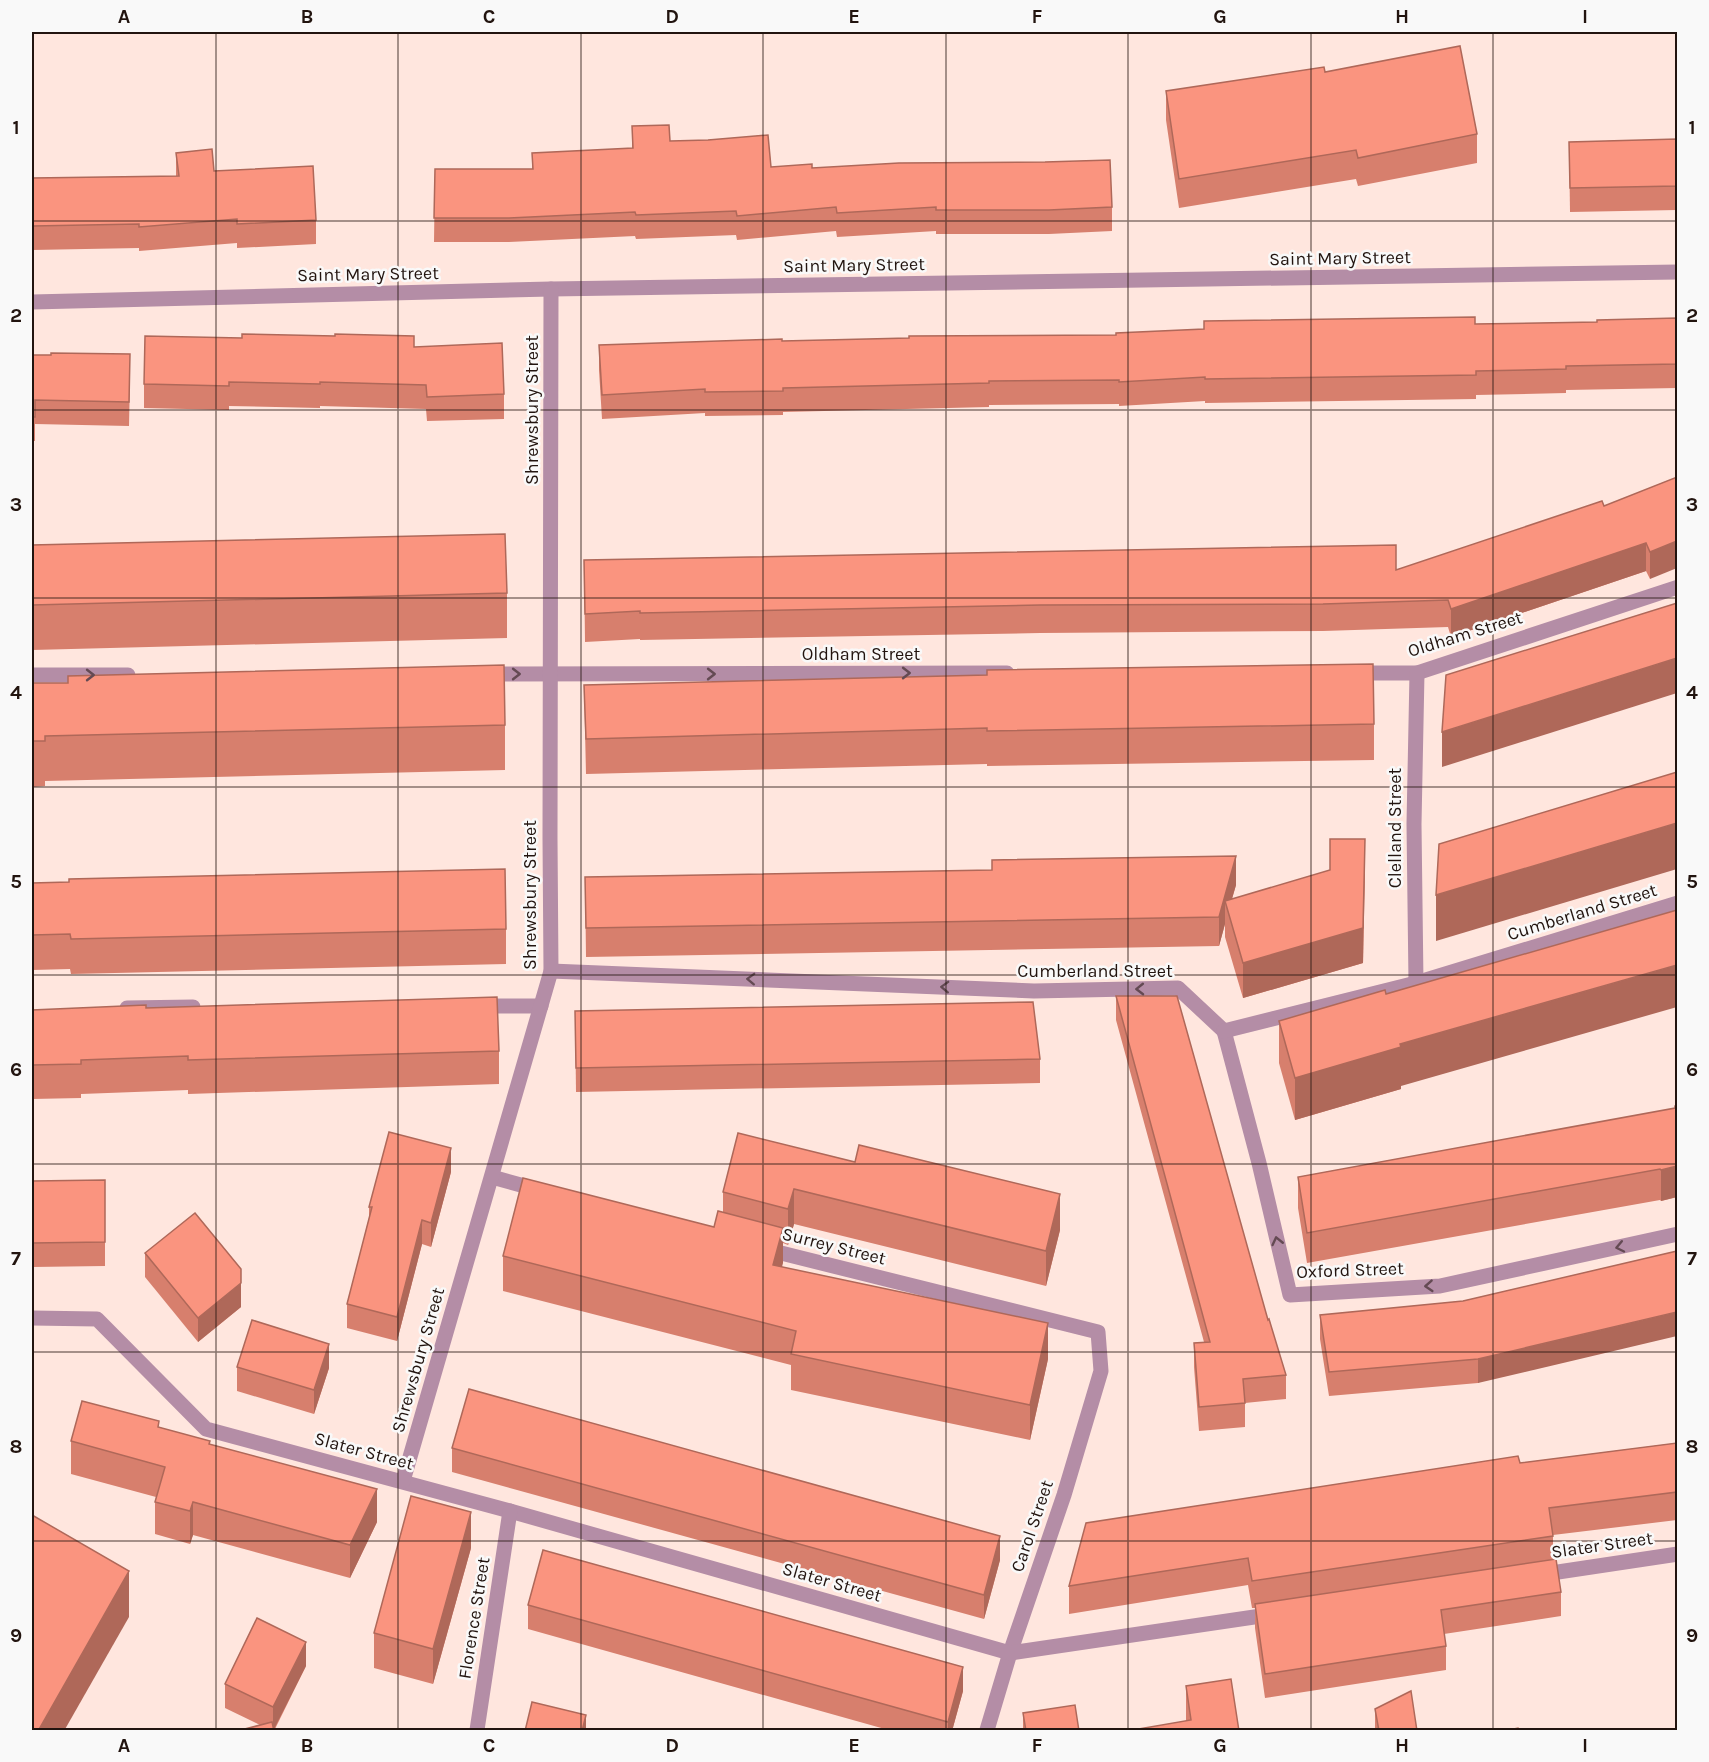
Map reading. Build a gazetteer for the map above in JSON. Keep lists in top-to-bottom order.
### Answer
{
  "streets": {
    "street": [
      "Saint Mary Street",
      "Shrewsbury Street",
      "Oldham Street",
      "Clelland Street",
      "Cumberland Street",
      "Surrey Street",
      "Oxford Street",
      "Slater Street",
      "Carol Street",
      "Florence Street"
    ]
  },
  "crossings": [
    ["Saint Mary Street", "Shrewsbury Street"],
    ["Shrewsbury Street", "Oldham Street"],
    ["Shrewsbury Street", "Cumberland Street"],
    ["Shrewsbury Street", "Slater Street"],
    ["Oldham Street", "Clelland Street"],
    ["Clelland Street", "Cumberland Street"],
    ["Cumberland Street", "Oxford Street"],
    ["Surrey Street", "Carol Street"],
    ["Slater Street", "Carol Street"],
    ["Slater Street", "Florence Street"]
  ],
  "one_way": ["Oldham Street", "Cumberland Street"],
  "grid": {
    "columns": [
      "A",
      "B",
      "C",
      "D",
      "E",
      "F",
      "G",
      "H",
      "I"
    ],
    "rows": [
      "1",
      "2",
      "3",
      "4",
      "5",
      "6",
      "7",
      "8",
      "9"
    ]
  }
}
